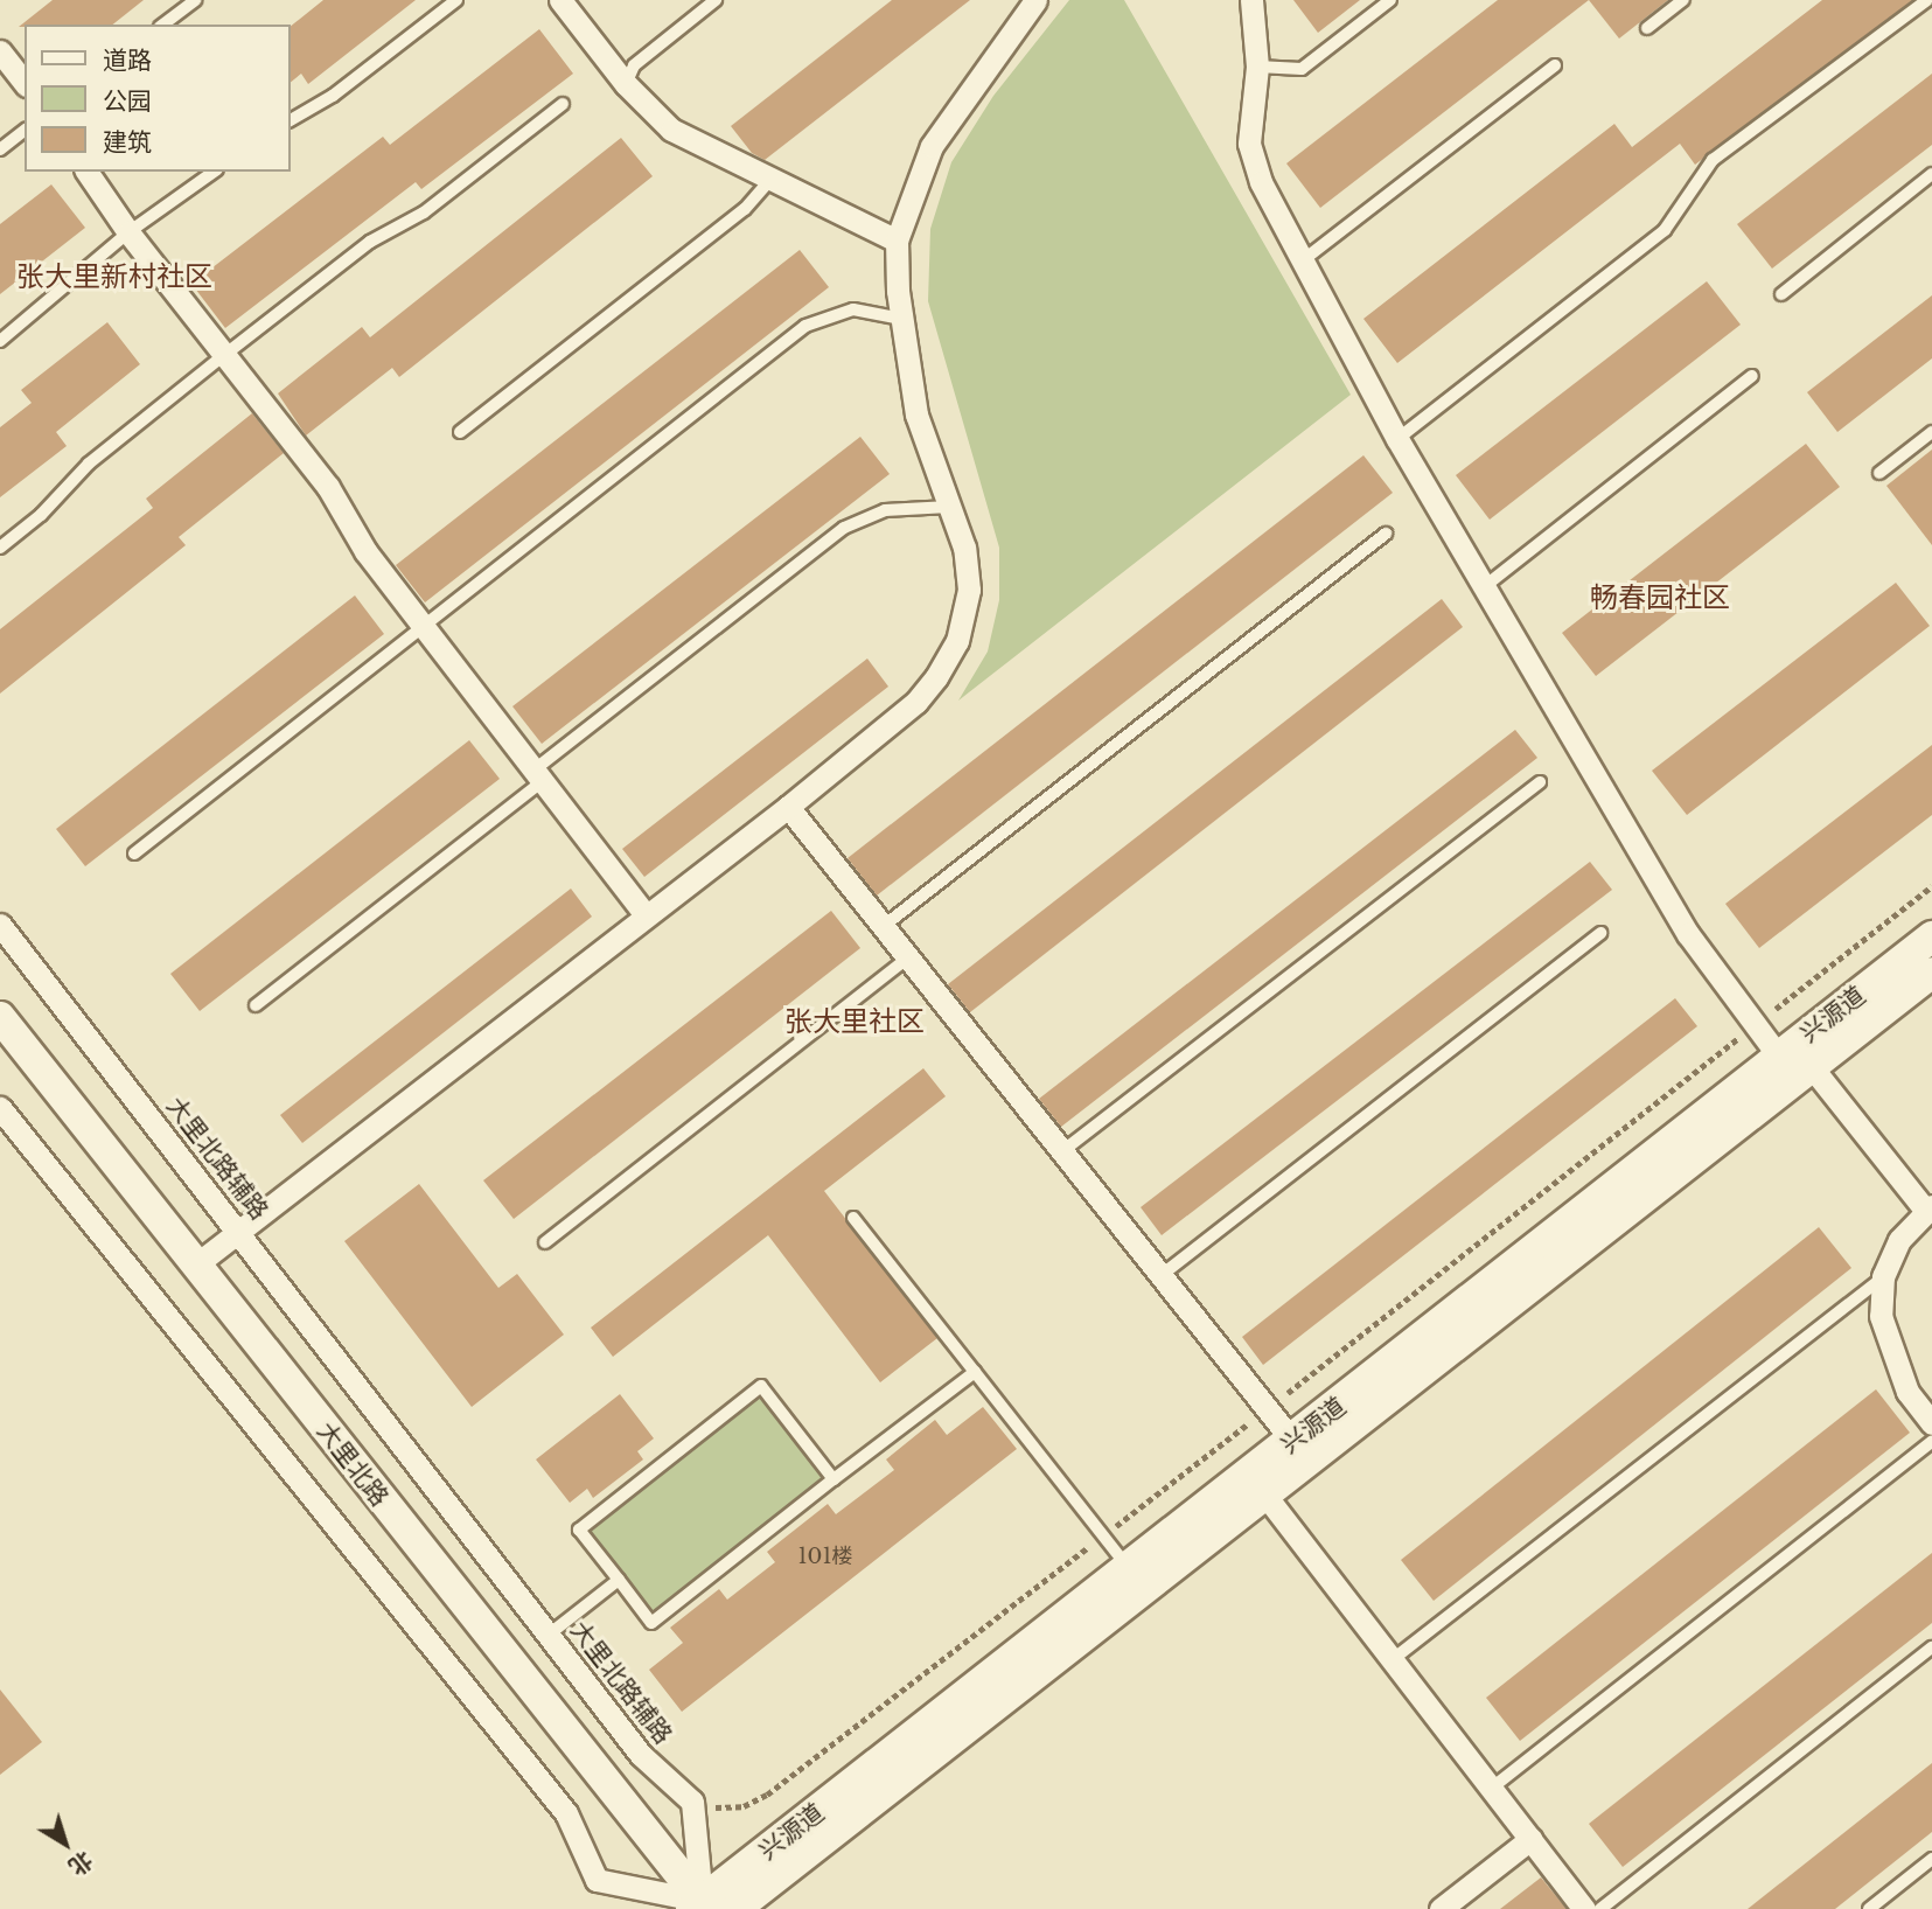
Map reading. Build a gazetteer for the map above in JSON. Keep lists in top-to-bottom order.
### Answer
{
  "streets": {
    "main road": ["兴源道", "大里北路"],
    "street": ["大里北路辅路"]
  },
  "crossings": [
    ["兴源道", "大里北路"]
  ],
  "districts": ["张大里新村社区", "畅春园社区", "张大里社区"],
  "house_numbers": ["101楼"],
  "legend": ["道路", "公园", "建筑"],
  "north": "bottom right"
}
